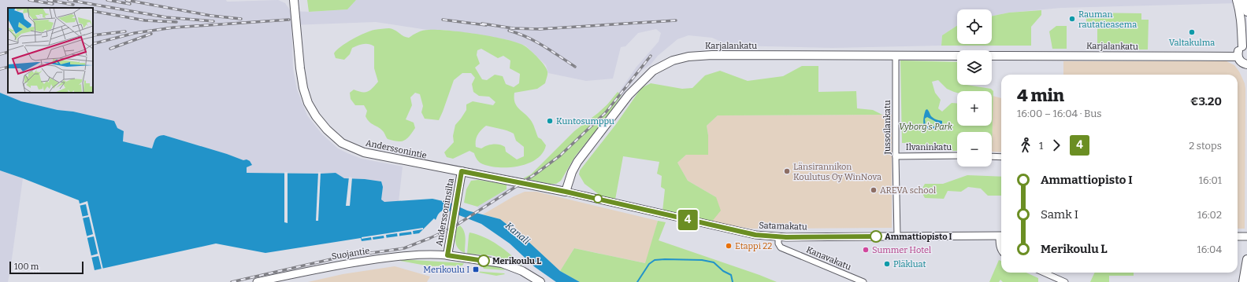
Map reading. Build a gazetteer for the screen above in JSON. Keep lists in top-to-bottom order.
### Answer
{
  "streets": {
    "main road": ["Karjalankatu", "Anderssonintie", "Anderssoninsilta"],
    "street": [
      "Jussoilankatu",
      "Ilvaninkatu",
      "Satamakatu",
      "Suojantie",
      "Kanavakatu"
    ]
  },
  "crossings": [
    ["Karjalankatu", "Jussoilankatu"],
    ["Karjalankatu", "Anderssonintie"],
    ["Karjalankatu", "Satamakatu"],
    ["Jussoilankatu", "Ilvaninkatu"],
    ["Jussoilankatu", "Satamakatu"],
    ["Anderssonintie", "Anderssoninsilta"],
    ["Anderssonintie", "Satamakatu"],
    ["Anderssoninsilta", "Suojantie"],
    ["Satamakatu", "Kanavakatu"]
  ],
  "water": ["Kanali"],
  "parks": ["Vyborg's Park"],
  "places": {
    "other": [
      "Rauman rautatieasema",
      "Valtakulma",
      "Kuntosumppu",
      "Länsirannikon Koulutus Oy WinNova",
      "AREVA school",
      "Ammattiopisto I",
      "Etappi 22",
      "Summer Hotel",
      "Merikoulu L",
      "Pläkluat"
    ],
    "transit": ["Merikoulu I"]
  },
  "lines": ["bus line 4"],
  "scale_bar": "100 m",
  "page": {
    "on_map": "4",
    "map_buttons": ["+", "−"],
    "heading": ["4 min", "16:00 – 16:04 · Bus", "€3.20"],
    "legs": ["1", "4", "2 stops"],
    "list": [
      {
        "name": "Ammattiopisto I",
        "value": "16:01"
      },
      {
        "name": "Samk I",
        "value": "16:02"
      },
      {
        "name": "Merikoulu L",
        "value": "16:04"
      }
    ],
    "scale": "100 m"
  }
}
